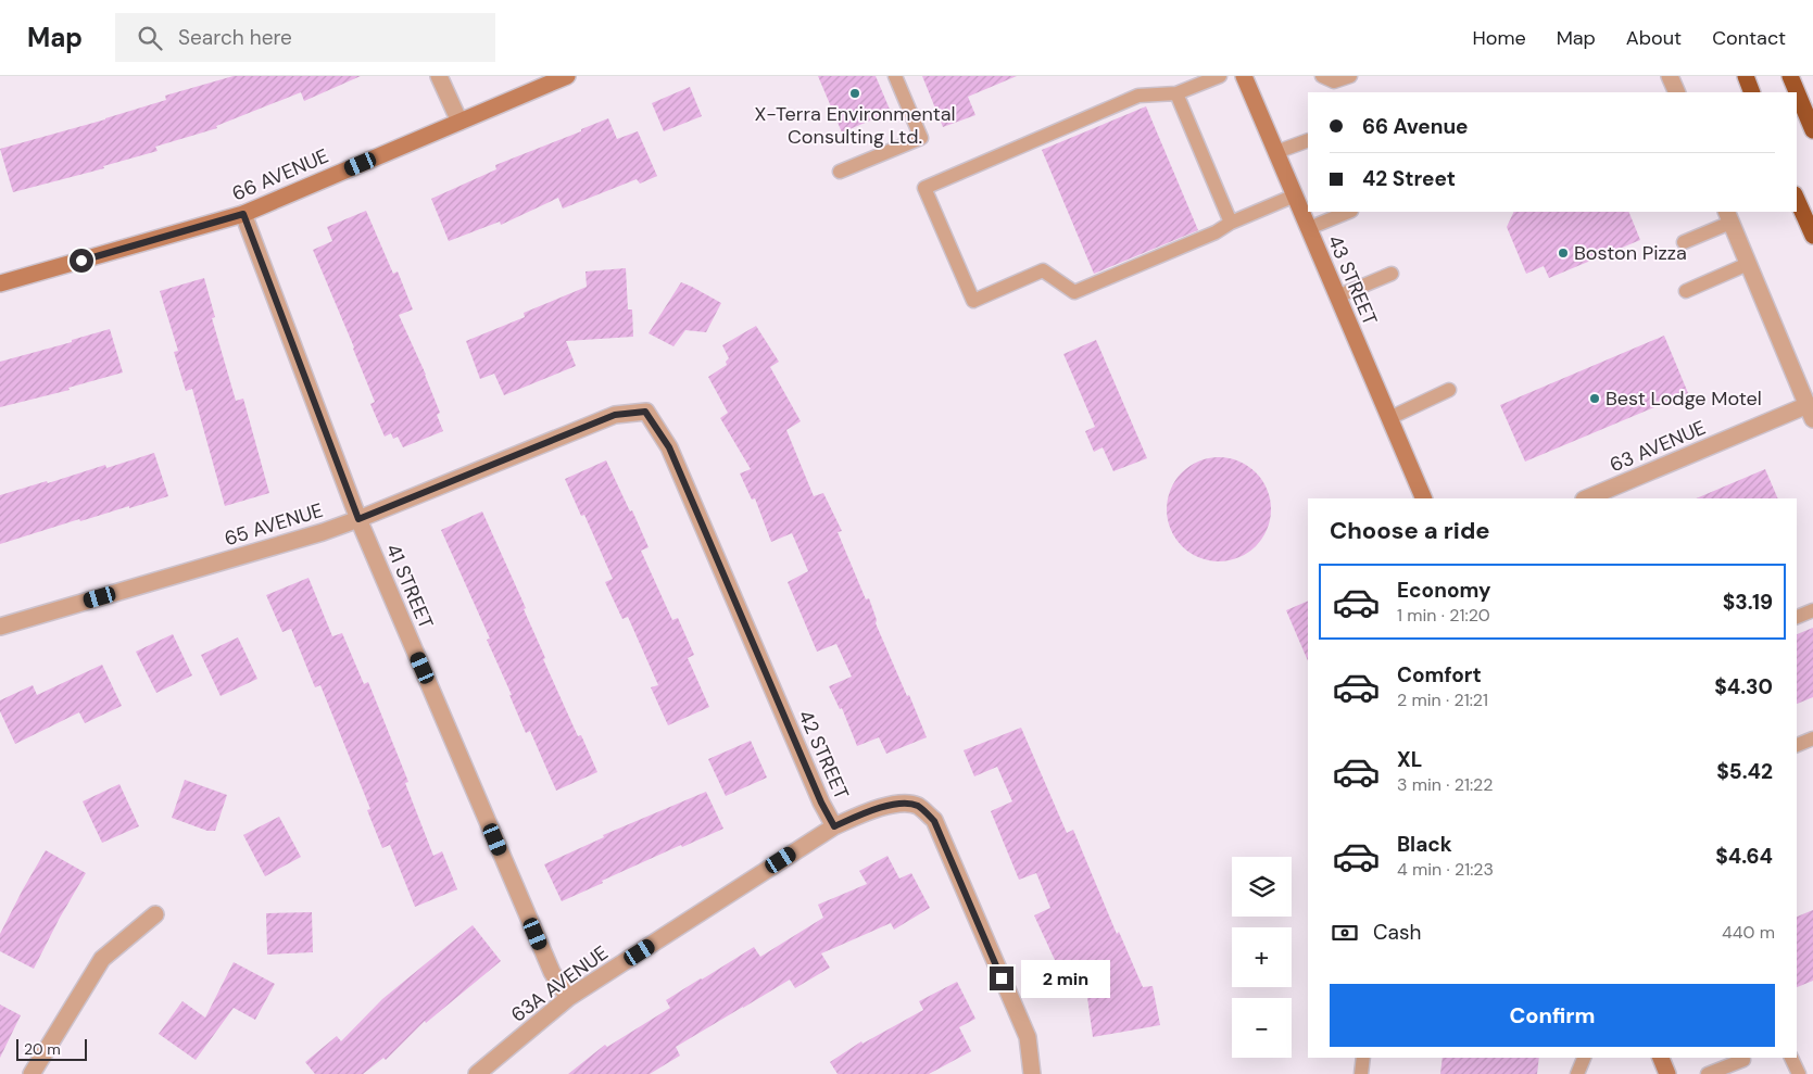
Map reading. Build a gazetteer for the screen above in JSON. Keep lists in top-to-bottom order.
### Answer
{
  "streets": {
    "street": [
      "66 AVENUE",
      "43 STREET",
      "63 AVENUE",
      "65 AVENUE",
      "41 STREET",
      "42 STREET",
      "63A AVENUE"
    ]
  },
  "crossings": [
    ["66 AVENUE", "41 STREET"],
    ["65 AVENUE", "41 STREET"],
    ["65 AVENUE", "42 STREET"],
    ["41 STREET", "63A AVENUE"],
    ["42 STREET", "63A AVENUE"]
  ],
  "places": ["X-Terra Environmental Consulting Ltd.", "Boston Pizza", "Best Lodge Motel"],
  "scale_bar": "20 m",
  "page": {
    "header": "Map",
    "search": "Search here",
    "nav": [
      "Home",
      "Map",
      "About",
      "Contact"
    ],
    "banner": ["66 Avenue", "42 Street"],
    "heading": "Choose a ride",
    "list": [
      {
        "name": "Economy",
        "note": "1 min · 21:20",
        "value": "$3.19"
      },
      {
        "name": "Comfort",
        "note": "2 min · 21:21",
        "value": "$4.30"
      },
      {
        "name": "XL",
        "note": "3 min · 21:22",
        "value": "$5.42"
      },
      {
        "name": "Black",
        "note": "4 min · 21:23",
        "value": "$4.64"
      }
    ],
    "map_buttons": ["+", "−"],
    "pay": ["Cash", "440 m"],
    "bubble": "2 min",
    "buttons": "Confirm",
    "scale": "20 m"
  }
}
